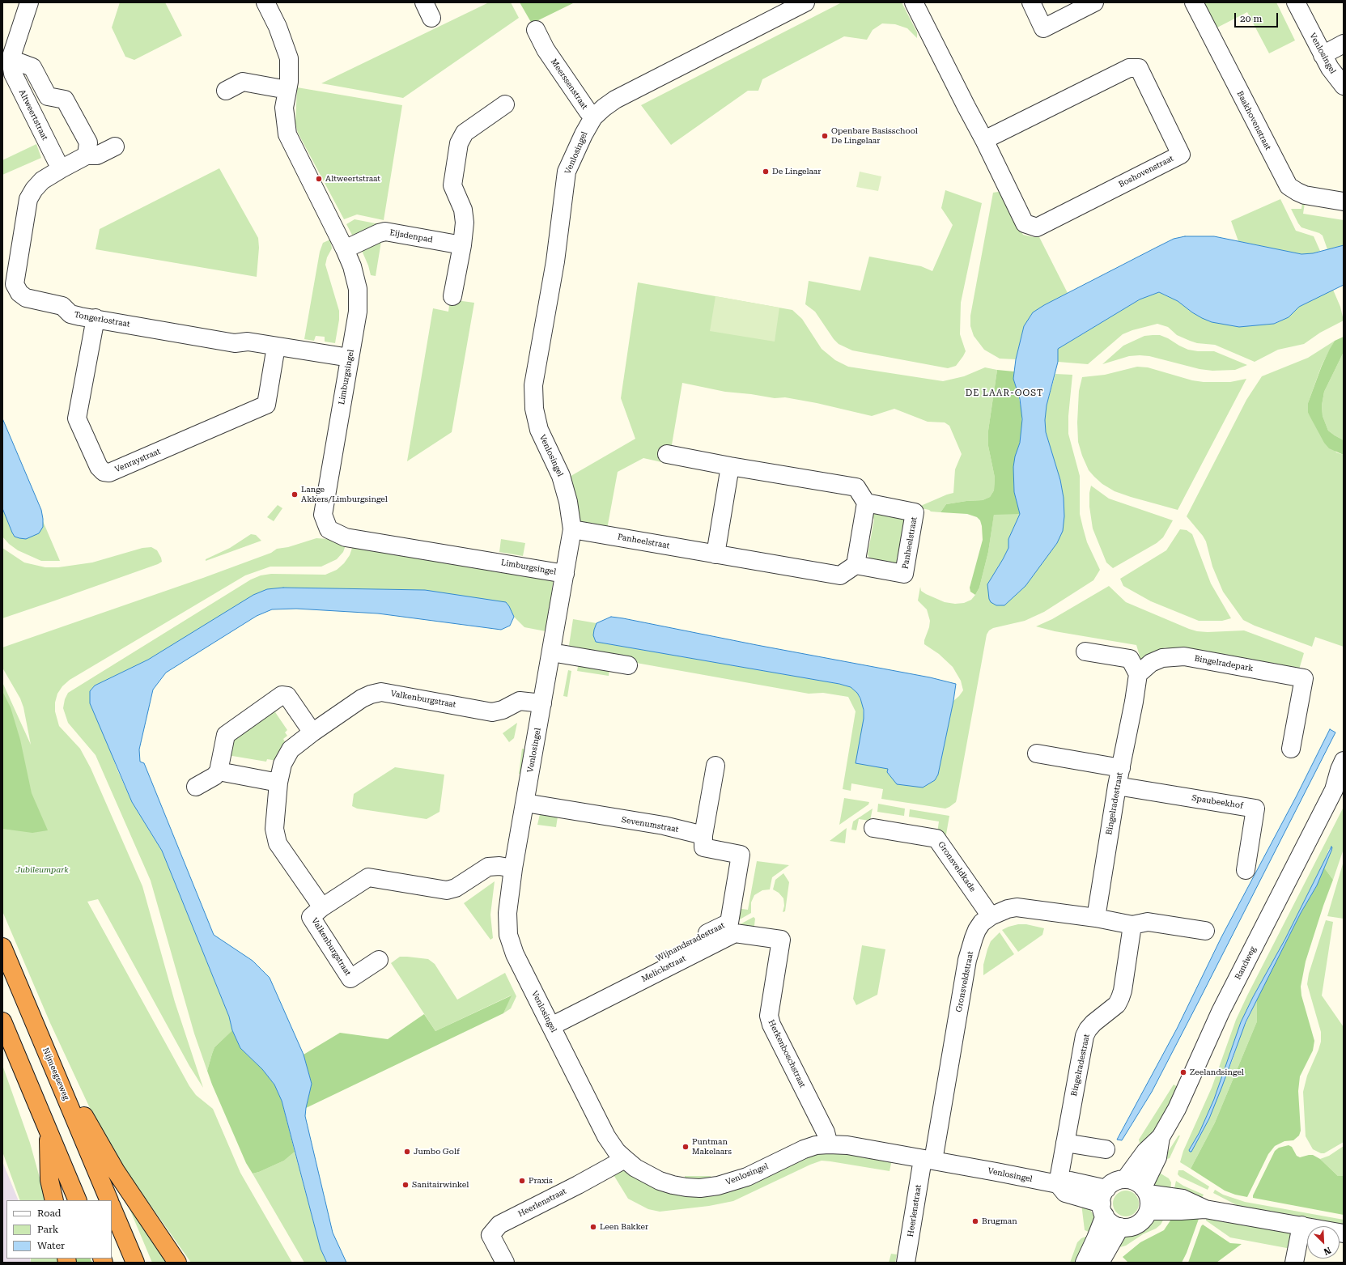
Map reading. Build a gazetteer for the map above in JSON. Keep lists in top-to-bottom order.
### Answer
{
  "streets": {
    "highway": ["Nijmeegseweg"],
    "street": [
      "Venlosingel",
      "Meerssenstraat",
      "Altweertstraat",
      "Baakhovenstraat",
      "Boshovenstraat",
      "Eijsdenpad",
      "Tongerlostraat",
      "Limburgsingel",
      "Venraystraat",
      "Panheelstraat",
      "Bingelradepark",
      "Valkenburgstraat",
      "Spaubeekhof",
      "Bingelradestraat",
      "Sevenumstraat",
      "Gronsveldkade",
      "Wijnandsradestraat",
      "Randweg",
      "Melickstraat",
      "Gronsveldstraat",
      "Herkenboschstraat",
      "Heerlenstraat"
    ]
  },
  "crossings": [
    ["Venlosingel", "Meerssenstraat"],
    ["Venlosingel", "Limburgsingel"],
    ["Venlosingel", "Panheelstraat"],
    ["Venlosingel", "Valkenburgstraat"],
    ["Venlosingel", "Bingelradestraat"],
    ["Venlosingel", "Sevenumstraat"],
    ["Venlosingel", "Wijnandsradestraat"],
    ["Venlosingel", "Randweg"],
    ["Venlosingel", "Melickstraat"],
    ["Venlosingel", "Gronsveldstraat"],
    ["Venlosingel", "Herkenboschstraat"],
    ["Venlosingel", "Heerlenstraat"],
    ["Altweertstraat", "Tongerlostraat"],
    ["Eijsdenpad", "Limburgsingel"],
    ["Tongerlostraat", "Limburgsingel"],
    ["Tongerlostraat", "Venraystraat"],
    ["Bingelradepark", "Bingelradestraat"],
    ["Spaubeekhof", "Bingelradestraat"],
    ["Bingelradestraat", "Gronsveldstraat"],
    ["Sevenumstraat", "Wijnandsradestraat"],
    ["Gronsveldkade", "Gronsveldstraat"],
    ["Wijnandsradestraat", "Melickstraat"],
    ["Melickstraat", "Herkenboschstraat"],
    ["Gronsveldstraat", "Heerlenstraat"]
  ],
  "districts": ["DE LAAR-OOST"],
  "parks": ["Jubileumpark"],
  "places": [
    "Openbare Basisschool De Lingelaar",
    "De Lingelaar",
    "Altweertstraat",
    "Lange Akkers/Limburgsingel",
    "Zeelandsingel",
    "Puntman Makelaars",
    "Jumbo Golf",
    "Praxis",
    "Sanitairwinkel",
    "Brugman",
    "Leen Bakker"
  ],
  "legend": ["Road", "Park", "Water"],
  "scale_bar": "20 m",
  "north": "bottom right"
}
